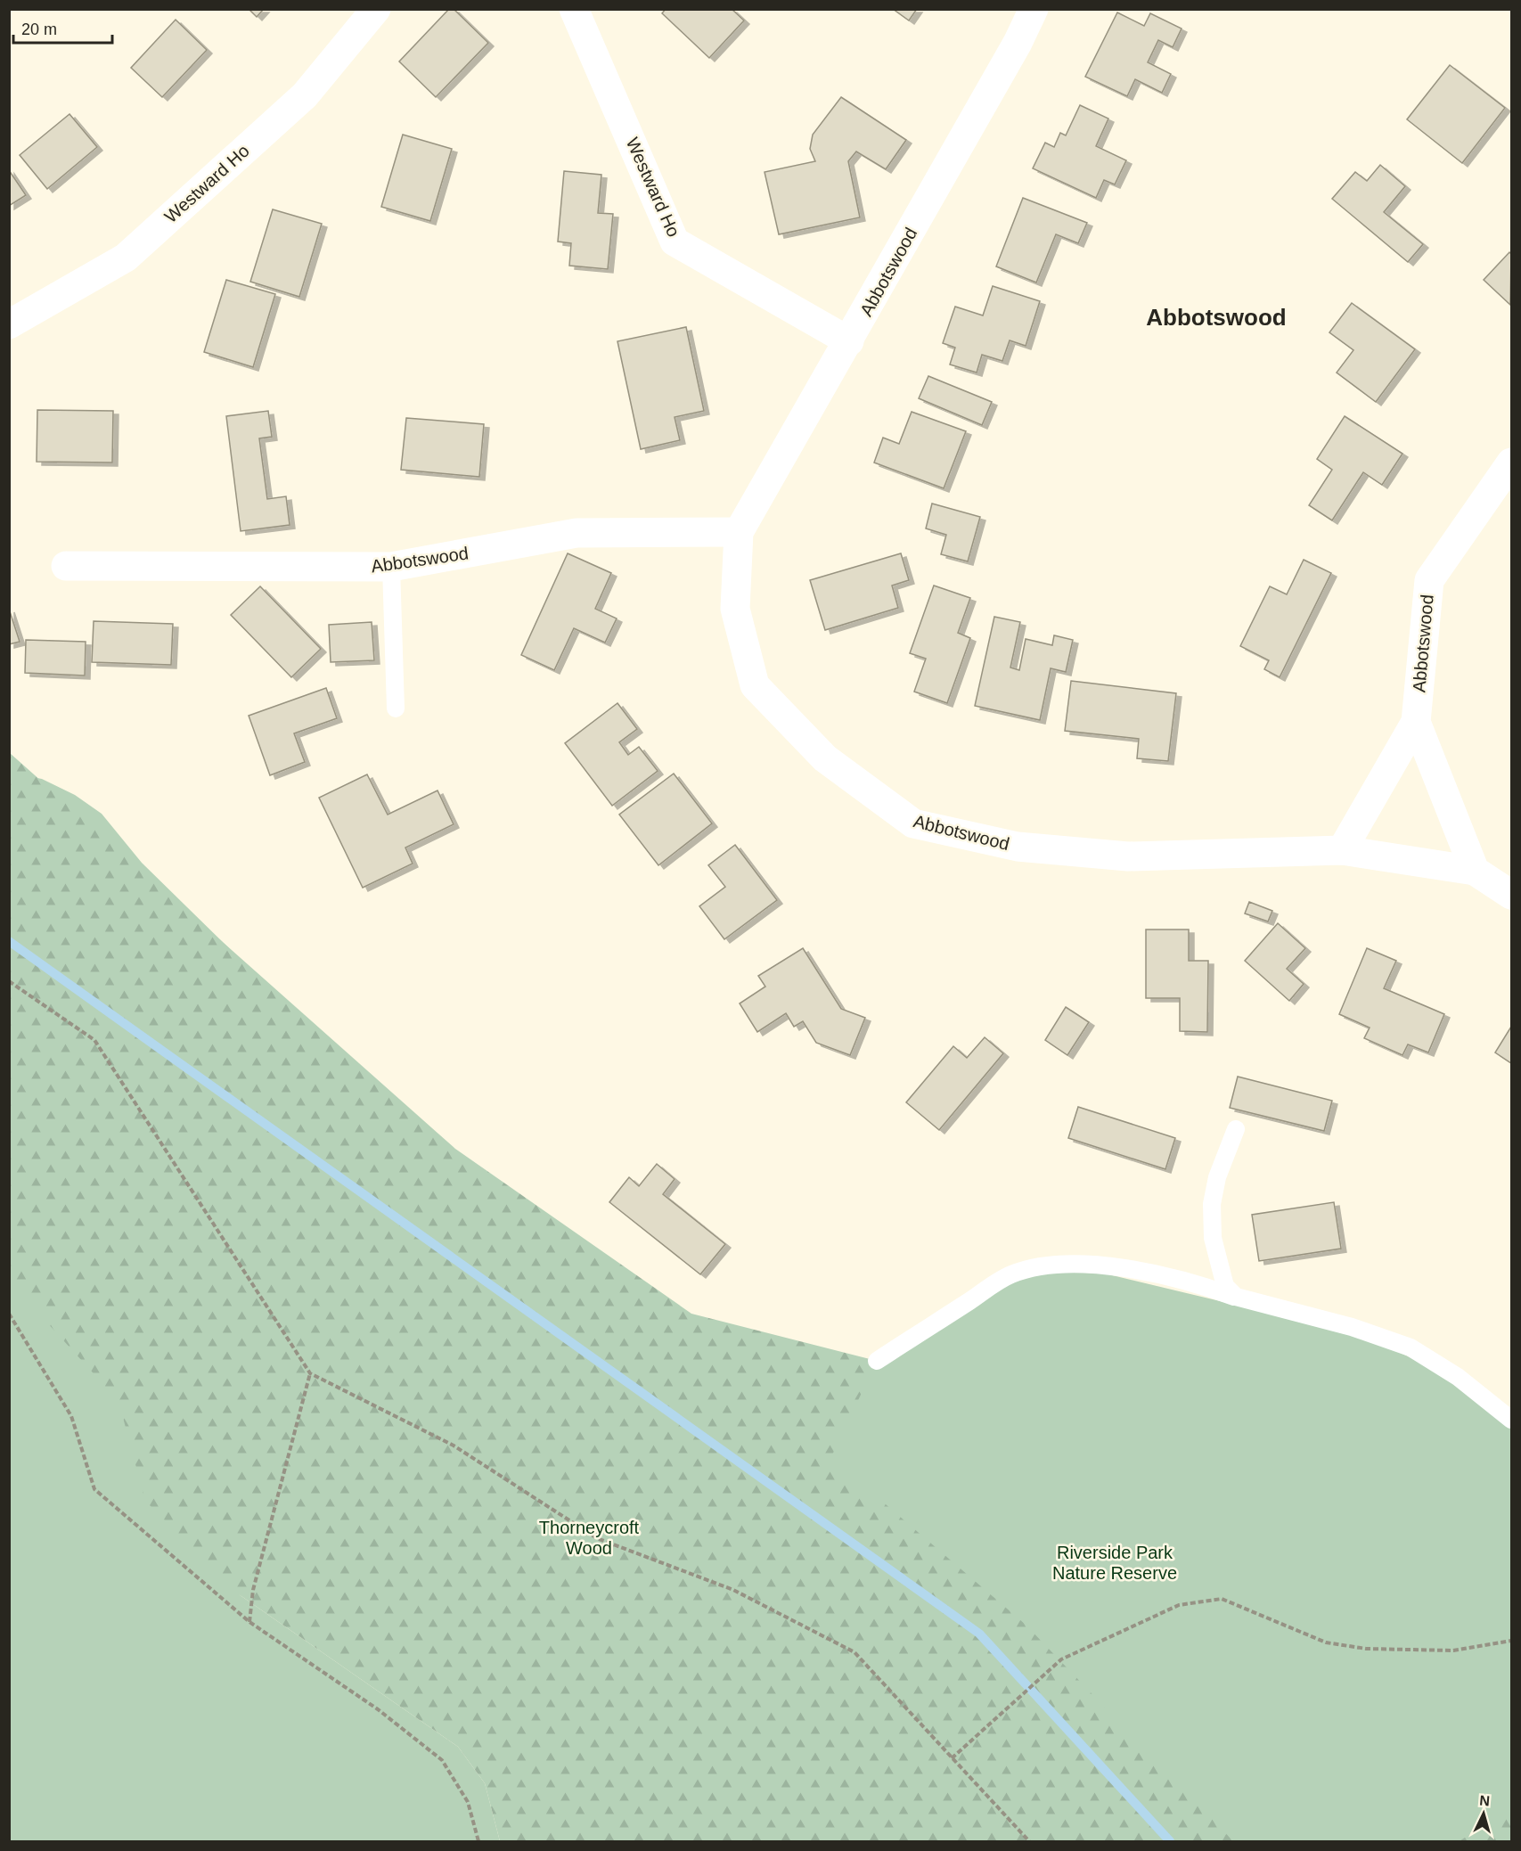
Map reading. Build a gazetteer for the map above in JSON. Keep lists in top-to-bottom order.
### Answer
{
  "streets": {
    "street": ["Westward Ho", "Abbotswood"]
  },
  "crossings": [
    ["Westward Ho", "Abbotswood"]
  ],
  "districts": ["Abbotswood"],
  "parks": ["Thorneycroft Wood", "Riverside Park Nature Reserve"],
  "scale_bar": "20 m",
  "north": "top"
}
